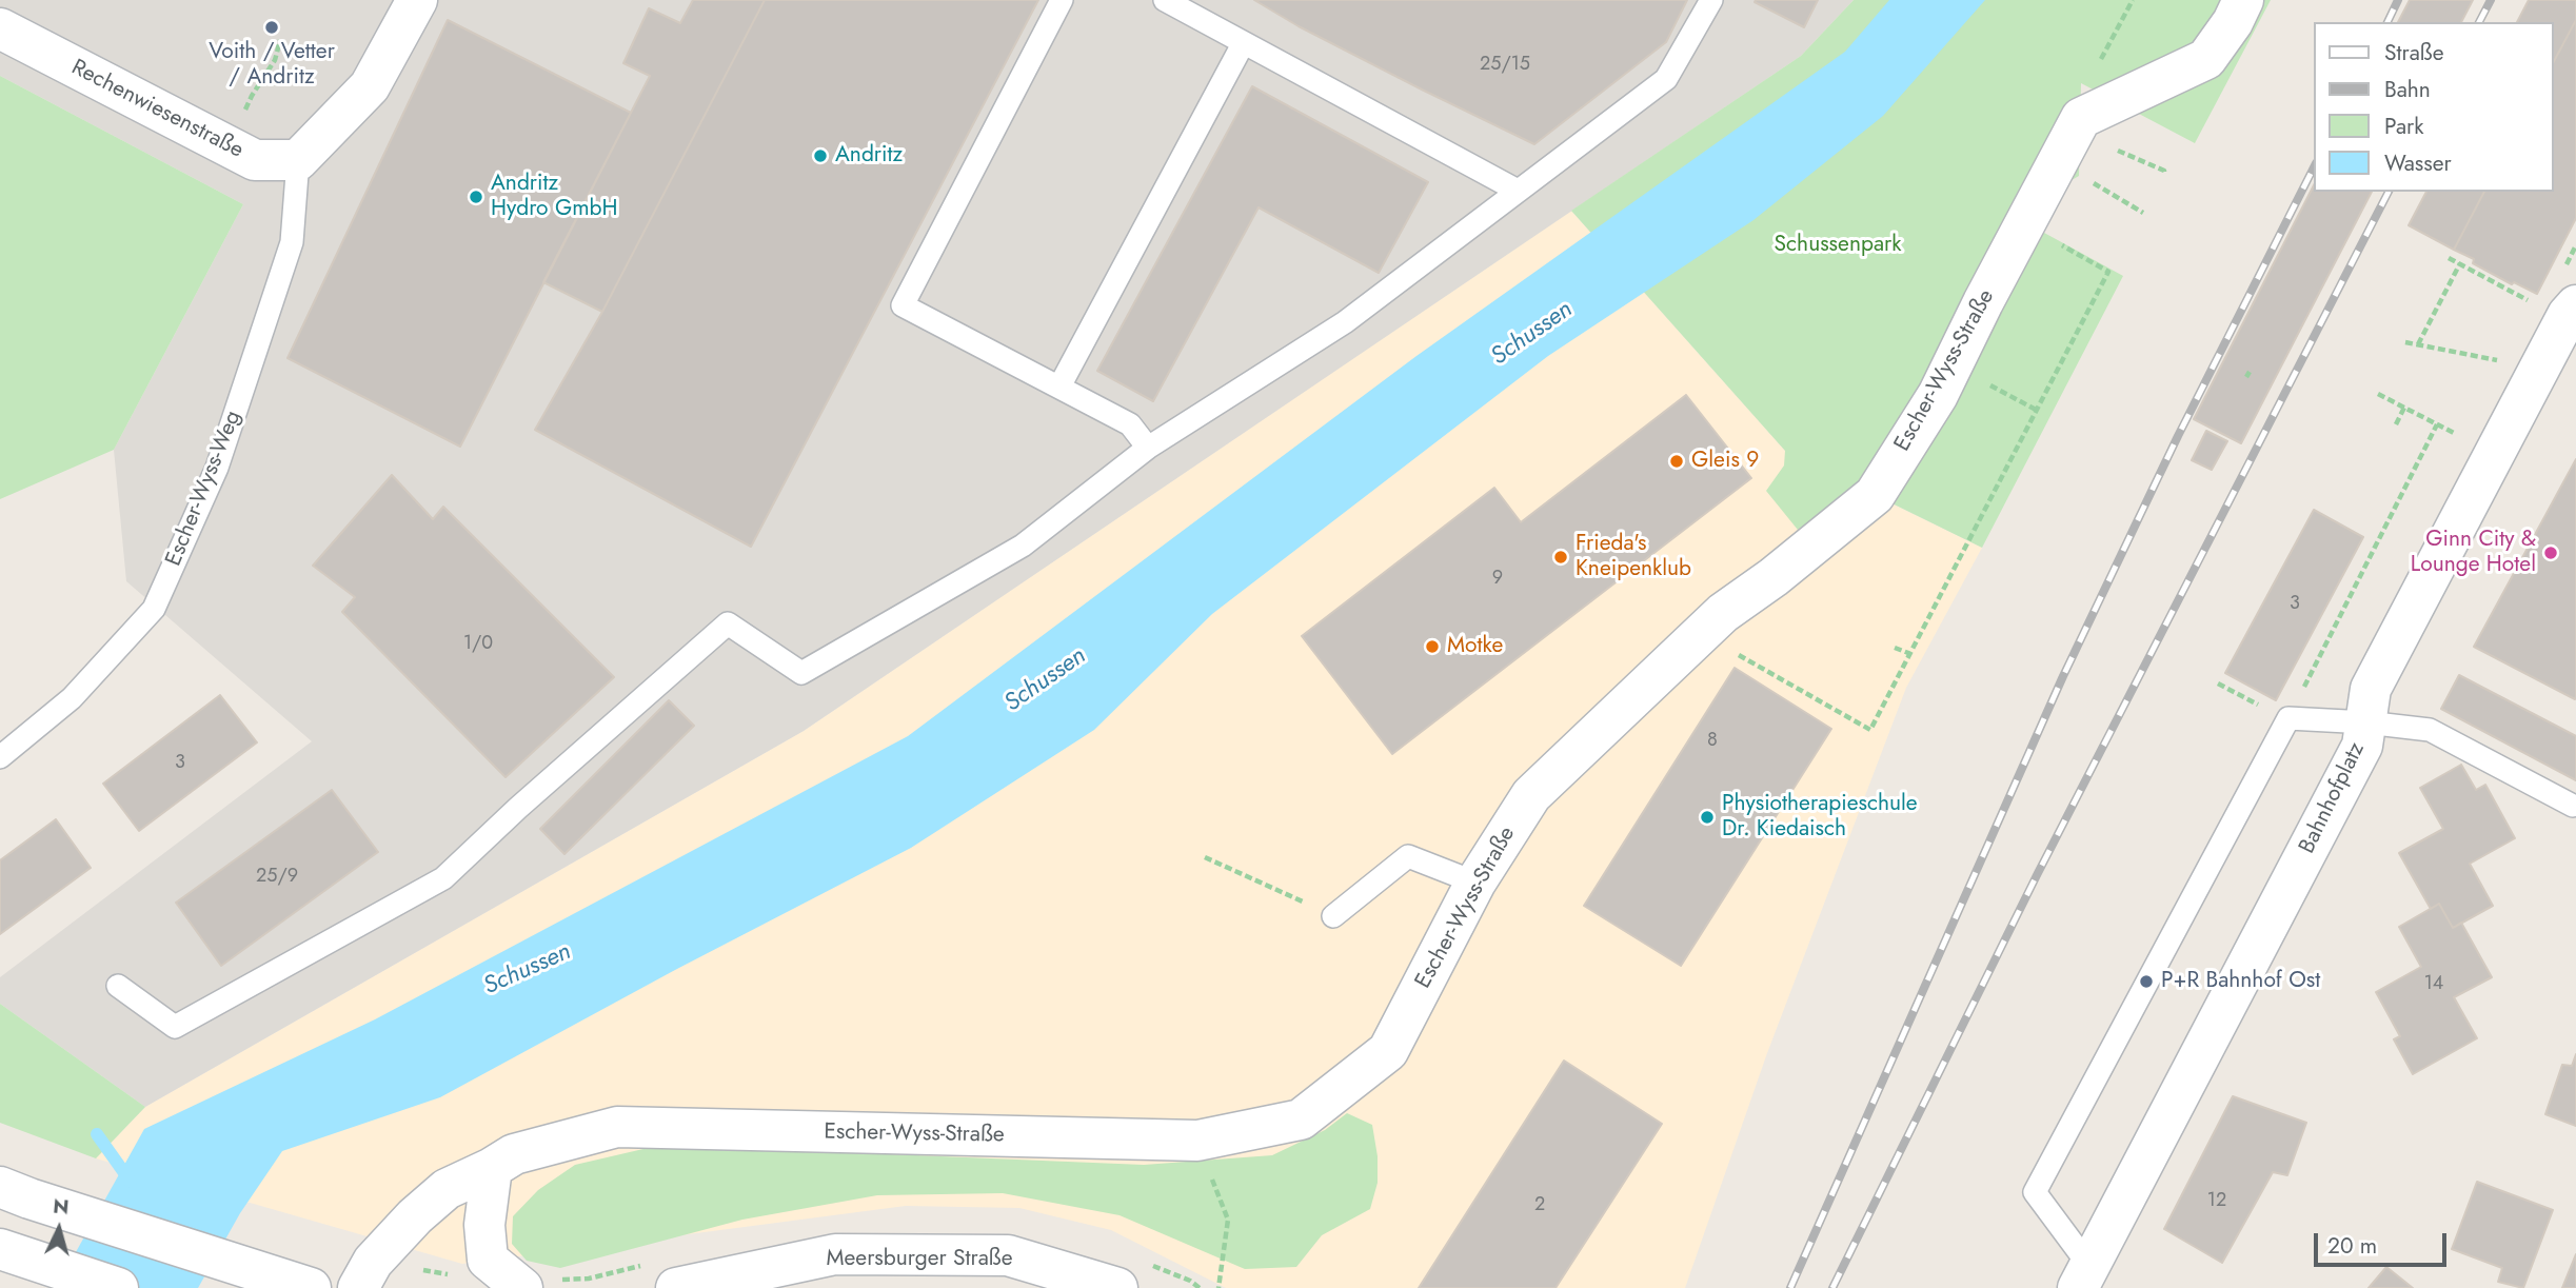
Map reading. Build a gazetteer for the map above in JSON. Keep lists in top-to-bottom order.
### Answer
{
  "streets": {
    "street": [
      "Rechenwiesenstraße",
      "Escher-Wyss-Straße",
      "Bahnhofplatz",
      "Meersburger Straße"
    ],
    "lane": ["Escher-Wyss-Weg"]
  },
  "crossings": [
    ["Rechenwiesenstraße", "Escher-Wyss-Weg"]
  ],
  "water": ["Schussen"],
  "parks": ["Schussenpark"],
  "places": [
    "Voith / Vetter / Andritz",
    "Andritz",
    "Andritz Hydro GmbH",
    "Gleis 9",
    "Ginn City & Lounge Hotel",
    "Frieda's Kneipenklub",
    "Motke",
    "Physiotherapieschule Dr. Kiedaisch",
    "P+R Bahnhof Ost"
  ],
  "house_numbers": [
    "25/15",
    "9",
    "3",
    "1/0",
    "8",
    "3",
    "25/9",
    "14",
    "12",
    "2"
  ],
  "legend": [
    "Straße",
    "Bahn",
    "Park",
    "Wasser"
  ],
  "scale_bar": "20 m",
  "north": "top"
}
